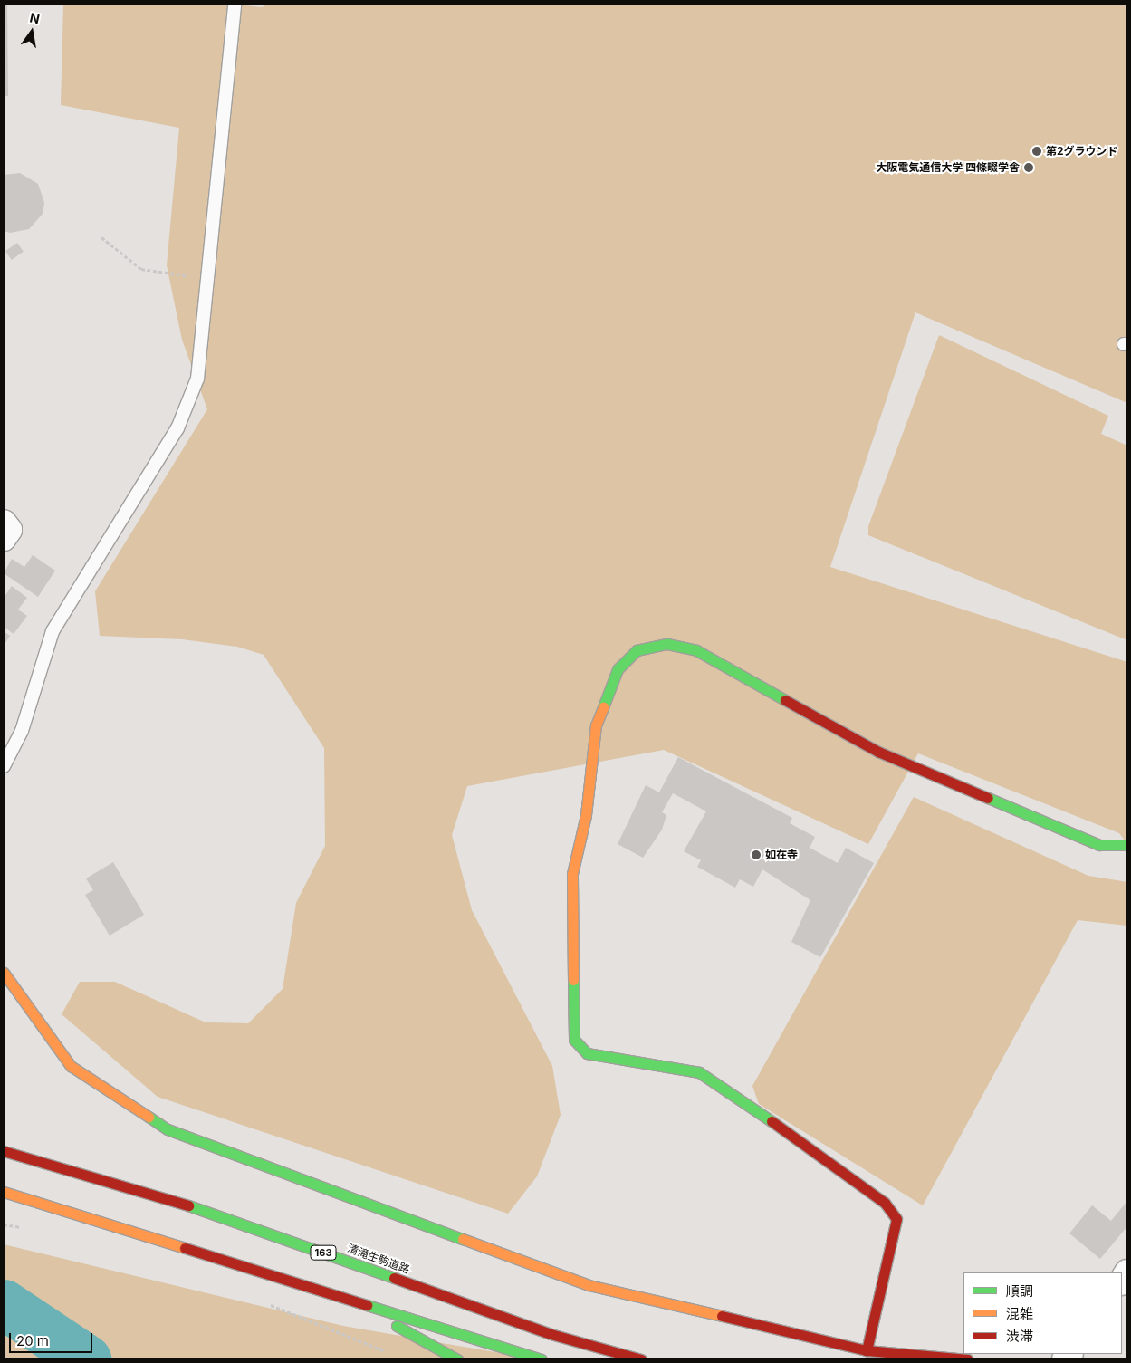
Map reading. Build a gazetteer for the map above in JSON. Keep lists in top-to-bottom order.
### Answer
{
  "streets": {
    "main road": ["163", "清滝生駒道路"]
  },
  "places": ["第2グラウンド", "大阪電気通信大学 四條畷学舎", "如在寺"],
  "legend": ["順調", "混雑", "渋滞"],
  "scale_bar": "20 m",
  "north": "top"
}
